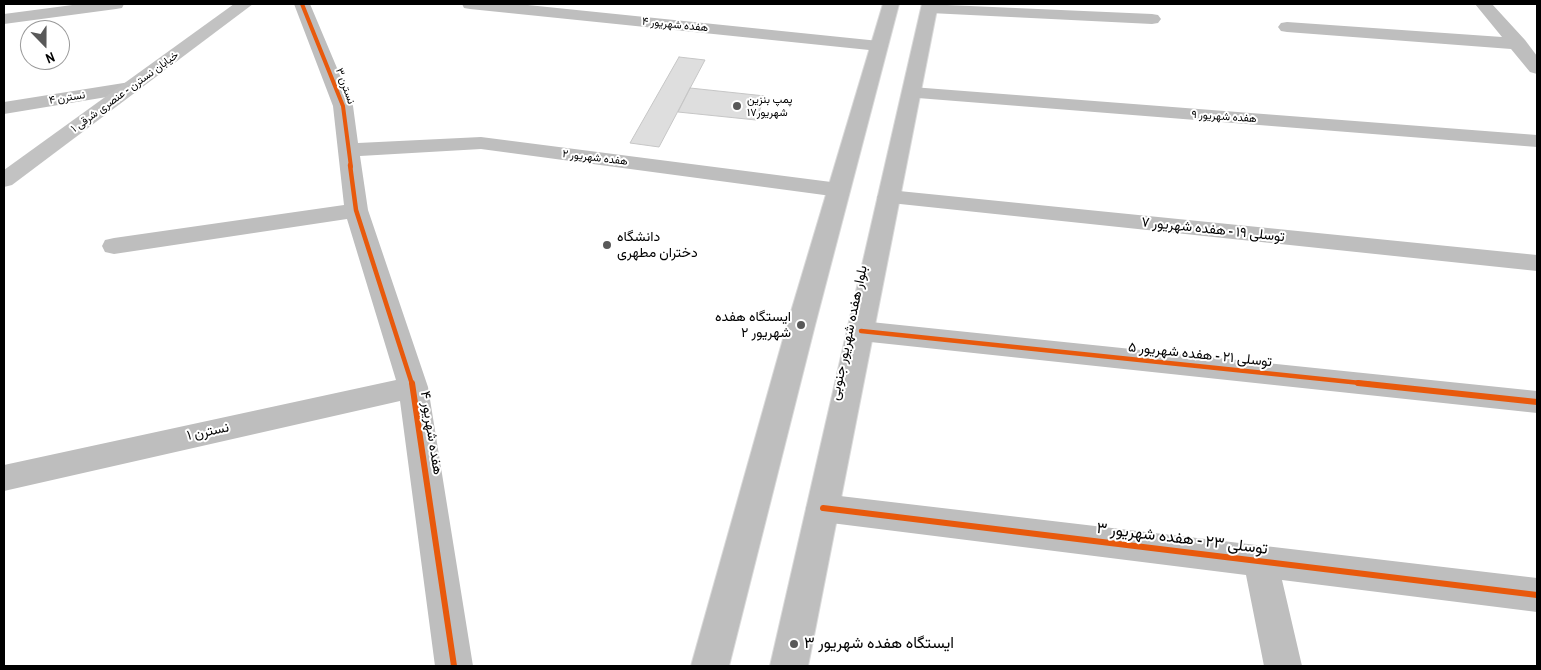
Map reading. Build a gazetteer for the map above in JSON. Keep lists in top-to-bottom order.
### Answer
{
  "streets": {
    "street": [
      "هفده شهریور ۴",
      "نسترن ۳",
      "خیابان نسترن - عنصری شرقی ۱",
      "نسترن ۴",
      "هفده شهریور ۹",
      "هفده شهریور ۲",
      "توسلی ۱۹ - هفده شهریور ۷",
      "بلوار هفده شهریور جنوبی",
      "توسلی ۲۱ - هفده شهریور ۵",
      "نسترن ۱",
      "توسلی ۲۳ - هفده شهریور ۳"
    ]
  },
  "crossings": [
    ["هفده شهریور ۴", "نسترن ۳"],
    ["هفده شهریور ۴", "نسترن ۱"],
    ["نسترن ۳", "هفده شهریور ۲"],
    ["خیابان نسترن - عنصری شرقی ۱", "نسترن ۴"],
    ["هفده شهریور ۹", "بلوار هفده شهریور جنوبی"],
    ["توسلی ۱۹ - هفده شهریور ۷", "بلوار هفده شهریور جنوبی"],
    ["بلوار هفده شهریور جنوبی", "توسلی ۲۱ - هفده شهریور ۵"],
    ["بلوار هفده شهریور جنوبی", "توسلی ۲۳ - هفده شهریور ۳"]
  ],
  "places": [
    "پمپ بنزین ۱۷شهریور",
    "دانشگاه دختران مطهری",
    "ایستگاه هفده شهریور ۲",
    "ایستگاه هفده شهریور ۳"
  ],
  "north": "bottom"
}
